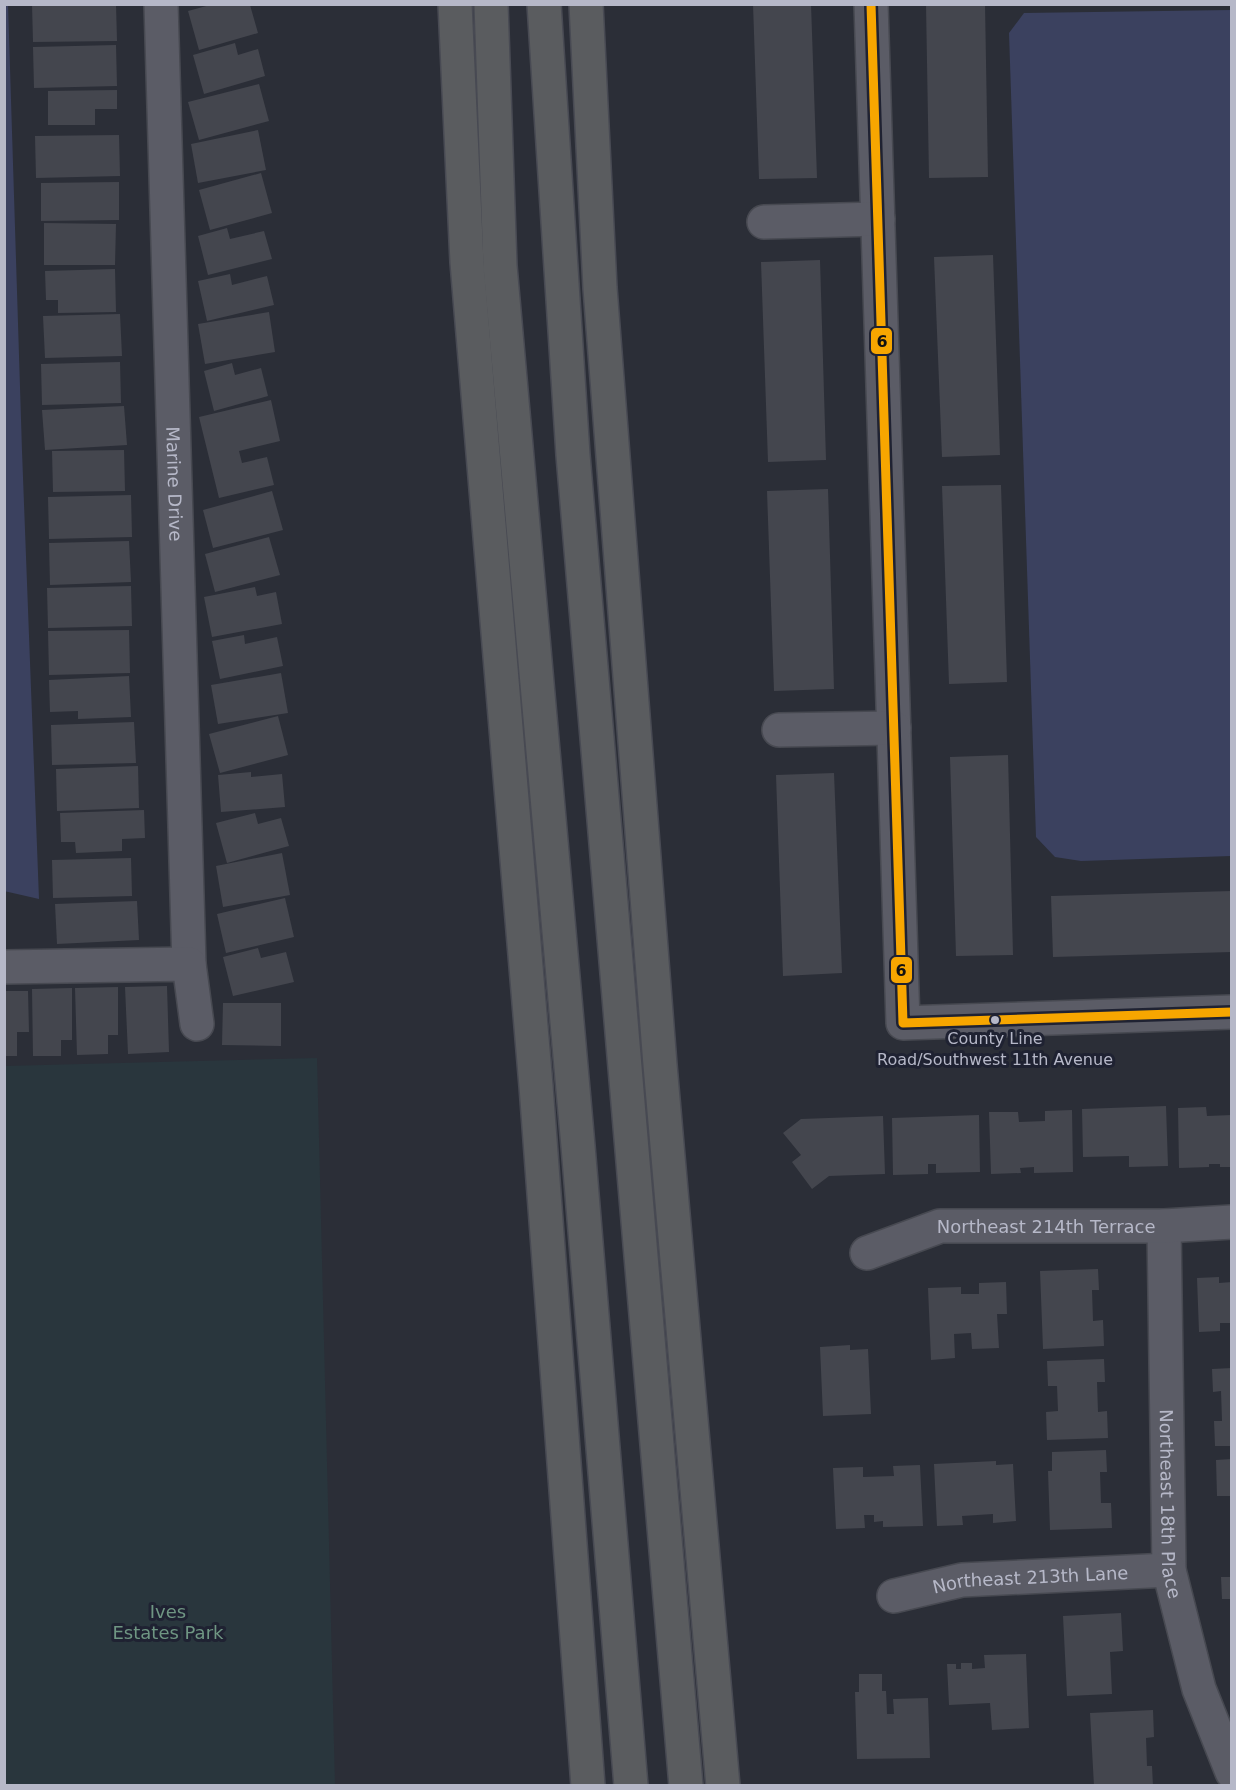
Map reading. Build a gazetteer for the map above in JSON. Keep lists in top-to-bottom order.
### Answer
{
  "streets": {
    "street": [
      "Marine Drive",
      "Northeast 214th Terrace",
      "Northeast 18th Place",
      "Northeast 213th Lane"
    ]
  },
  "crossings": [
    ["Northeast 214th Terrace", "Northeast 18th Place"],
    ["Northeast 18th Place", "Northeast 213th Lane"]
  ],
  "parks": ["Ives Estates Park"],
  "places": ["County Line Road/Southwest 11th Avenue"],
  "lines": ["transit line 6"]
}
